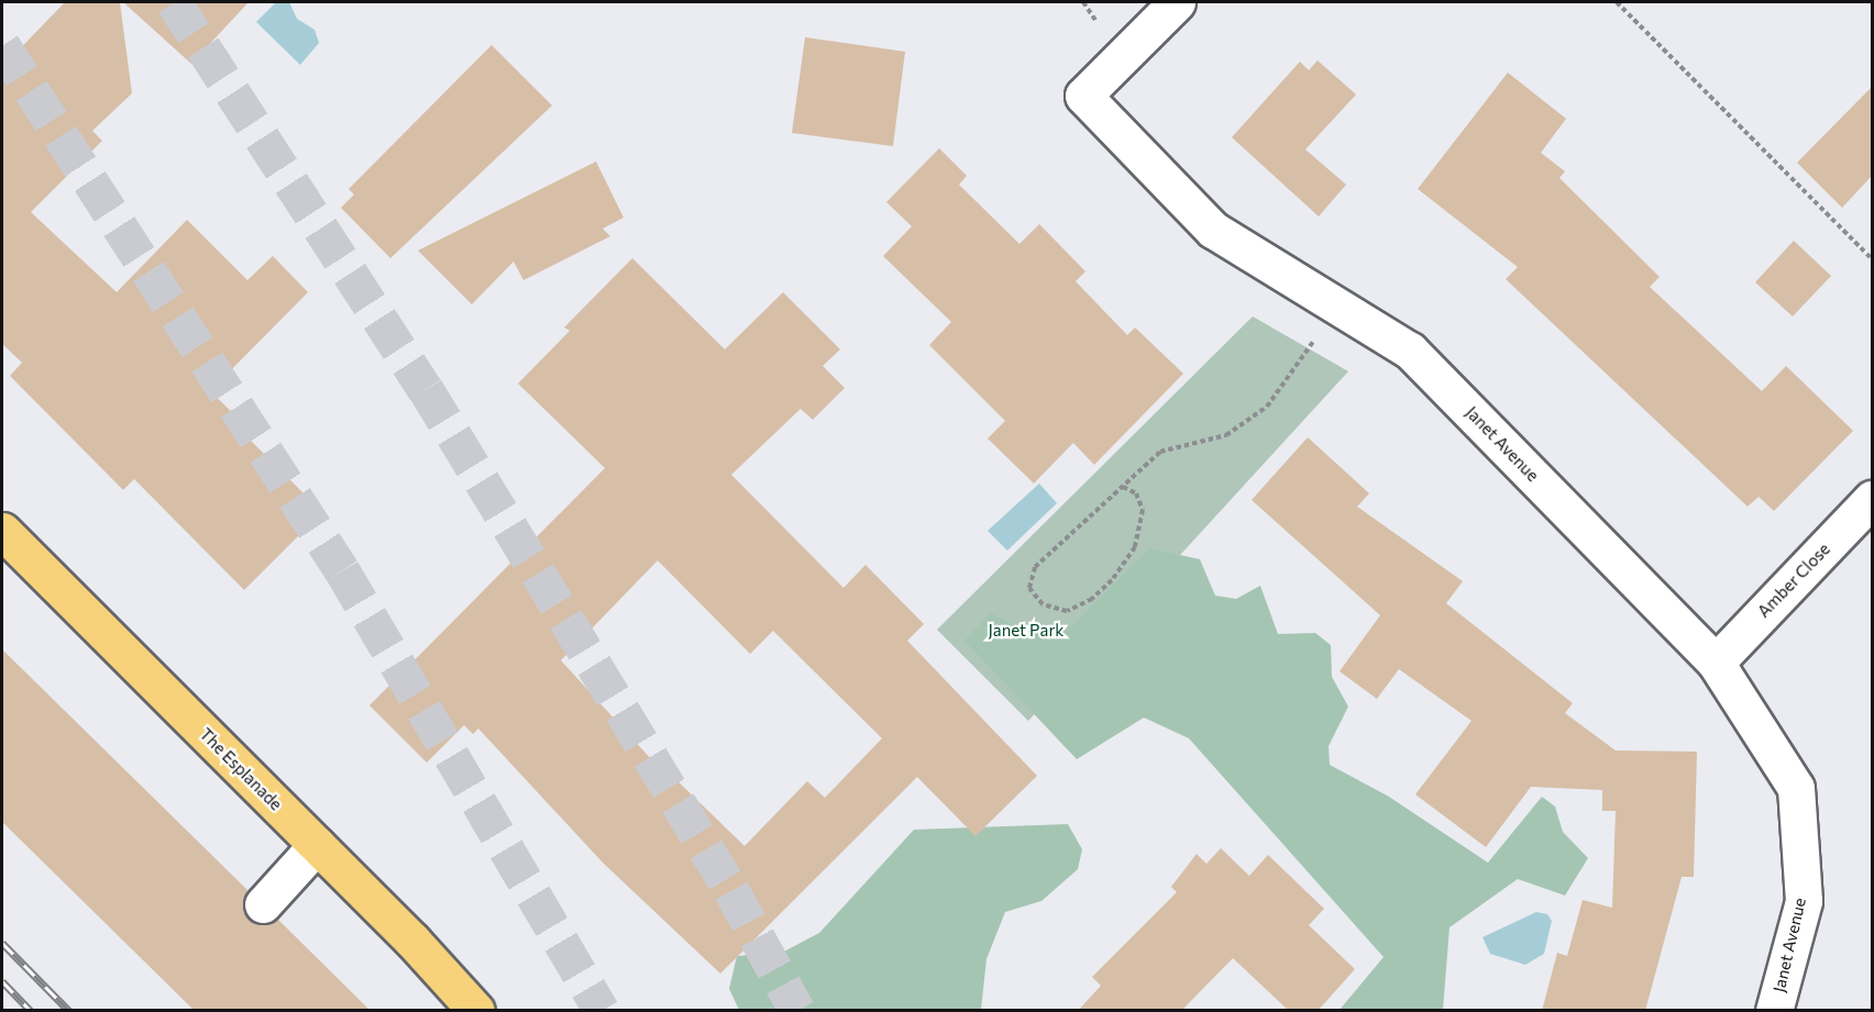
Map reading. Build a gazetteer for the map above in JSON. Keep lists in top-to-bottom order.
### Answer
{
  "streets": {
    "main road": ["The Esplanade"],
    "street": ["Janet Avenue", "Amber Close"]
  },
  "crossings": [
    ["Janet Avenue", "Amber Close"]
  ],
  "parks": ["Janet Park"]
}
